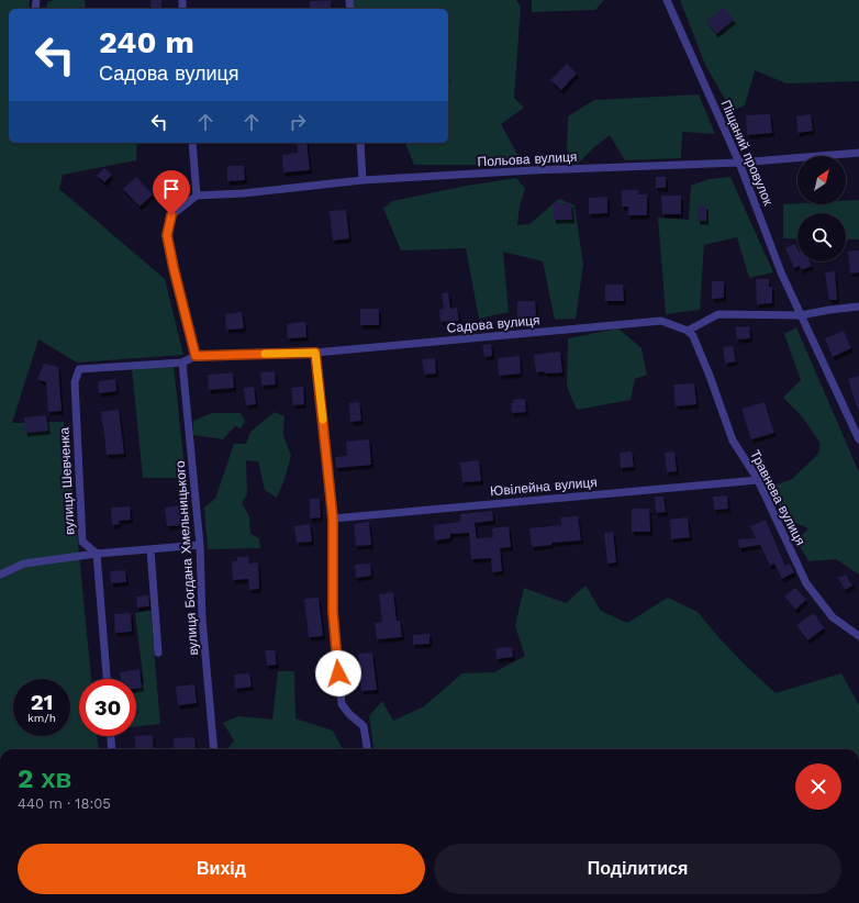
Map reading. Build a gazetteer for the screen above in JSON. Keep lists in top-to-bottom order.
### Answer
{
  "streets": {
    "street": [
      "Піщаний провулок",
      "Польова вулиця",
      "Садова вулиця",
      "вулиця Шевченка",
      "Ювілейна вулиця",
      "Травнева вулиця",
      "вулиця Богдана Хмельницького"
    ]
  },
  "crossings": [
    ["Піщаний провулок", "Польова вулиця"],
    ["Садова вулиця", "вулиця Шевченка"],
    ["Садова вулиця", "Травнева вулиця"],
    ["Садова вулиця", "вулиця Богдана Хмельницького"],
    ["вулиця Шевченка", "вулиця Богдана Хмельницького"],
    ["Ювілейна вулиця", "Травнева вулиця"]
  ],
  "north": "top right",
  "page": {
    "turn": ["240 m", "Садова вулиця"],
    "speed": "21 km/h",
    "limit": "30",
    "heading": ["2 хв", "440 m · 18:05"],
    "buttons": ["Вихід", "Поділитися"]
  }
}
